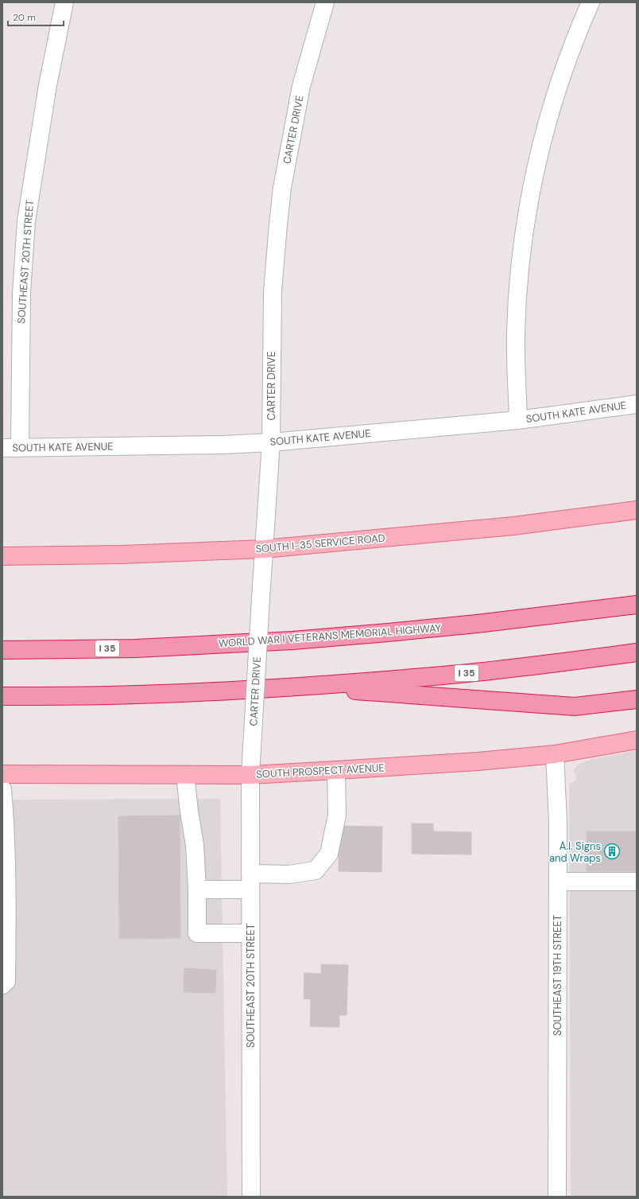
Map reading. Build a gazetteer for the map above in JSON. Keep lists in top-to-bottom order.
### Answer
{
  "streets": {
    "highway": ["WORLD WAR I VETERANS MEMORIAL HIGHWAY", "I 35"],
    "main road": ["SOUTH I-35 SERVICE ROAD", "SOUTH PROSPECT AVENUE"],
    "street": [
      "CARTER DRIVE",
      "SOUTHEAST 20TH STREET",
      "SOUTH KATE AVENUE",
      "SOUTHEAST 19TH STREET"
    ]
  },
  "crossings": [
    ["CARTER DRIVE", "SOUTHEAST 20TH STREET"],
    ["CARTER DRIVE", "SOUTH KATE AVENUE"],
    ["CARTER DRIVE", "SOUTH I-35 SERVICE ROAD"],
    ["CARTER DRIVE", "SOUTH PROSPECT AVENUE"],
    ["SOUTHEAST 20TH STREET", "SOUTH KATE AVENUE"],
    ["SOUTHEAST 20TH STREET", "SOUTH PROSPECT AVENUE"],
    ["SOUTH PROSPECT AVENUE", "SOUTHEAST 19TH STREET"]
  ],
  "places": {
    "building": ["A.I. Signs and Wraps"]
  },
  "scale_bar": "20 m"
}
